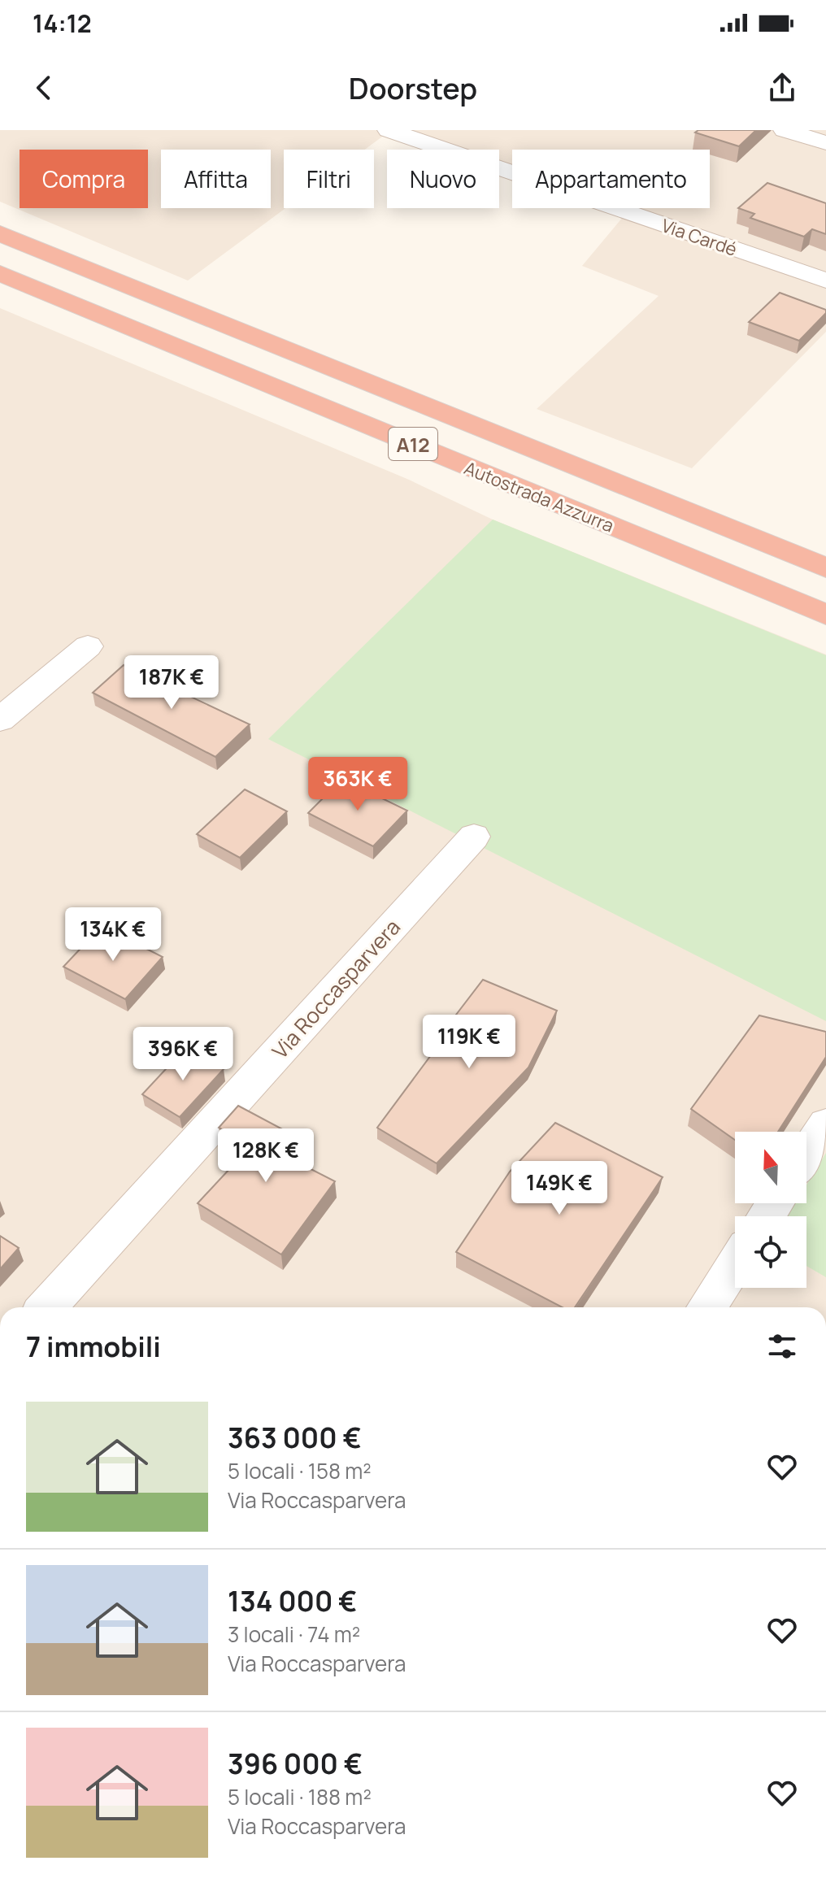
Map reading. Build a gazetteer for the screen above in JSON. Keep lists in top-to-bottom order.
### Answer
{
  "streets": {
    "highway": ["A12", "Autostrada Azzurra"],
    "street": ["Via Cardé", "Via Roccasparvera"]
  },
  "north": "top",
  "page": {
    "status": "14:12",
    "header": "Doorstep",
    "chip": [
      "Compra",
      "Affitta",
      "Filtri",
      "Nuovo",
      "Appartamento"
    ],
    "price": [
      "187K €",
      "363K €",
      "134K €",
      "119K €",
      "396K €",
      "128K €",
      "149K €"
    ],
    "heading": "7 immobili",
    "list": [
      {
        "name": "363 000 €",
        "note": "5 locali · 158 m² · Via Roccasparvera"
      },
      {
        "name": "134 000 €",
        "note": "3 locali · 74 m² · Via Roccasparvera"
      },
      {
        "name": "396 000 €",
        "note": "5 locali · 188 m² · Via Roccasparvera"
      }
    ]
  }
}
